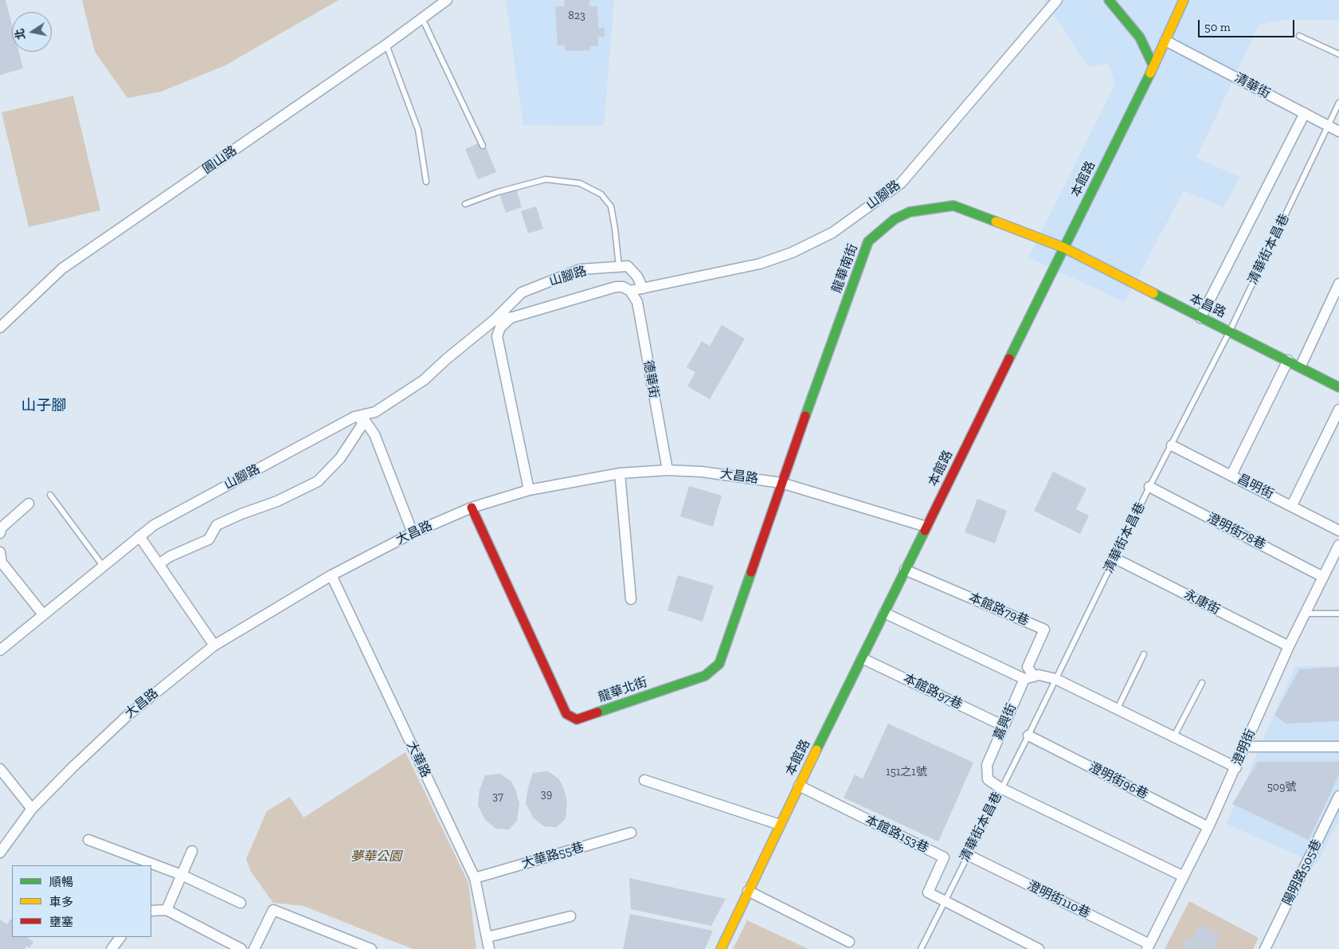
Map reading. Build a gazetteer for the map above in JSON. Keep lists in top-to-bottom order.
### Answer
{
  "streets": {
    "street": [
      "清華街",
      "圓山路",
      "本館路",
      "山腳路",
      "龍華南街",
      "本昌路",
      "德華街",
      "大昌路",
      "昌明街",
      "澄明街78巷",
      "永康街",
      "本館路79巷",
      "龍華北街",
      "本館路97巷",
      "嘉興街",
      "澄明街",
      "大華路",
      "澄明街96巷",
      "本館路153巷",
      "大華路55巷",
      "陽明路505巷",
      "澄明街110巷"
    ],
    "lane": ["清華街本昌巷"]
  },
  "crossings": [
    ["清華街", "本館路"],
    ["清華街", "清華街本昌巷"],
    ["本館路", "龍華南街"],
    ["本館路", "本昌路"],
    ["本館路", "大昌路"],
    ["本館路", "本館路79巷"],
    ["本館路", "本館路97巷"],
    ["本館路", "本館路153巷"],
    ["山腳路", "德華街"],
    ["清華街本昌巷", "本昌路"],
    ["清華街本昌巷", "昌明街"],
    ["清華街本昌巷", "澄明街78巷"],
    ["清華街本昌巷", "永康街"],
    ["清華街本昌巷", "嘉興街"],
    ["清華街本昌巷", "澄明街96巷"],
    ["清華街本昌巷", "本館路153巷"],
    ["清華街本昌巷", "澄明街110巷"],
    ["龍華南街", "本昌路"],
    ["龍華南街", "大昌路"],
    ["龍華南街", "龍華北街"],
    ["德華街", "大昌路"],
    ["大昌路", "龍華北街"],
    ["大昌路", "大華路"],
    ["澄明街78巷", "澄明街"],
    ["永康街", "澄明街"],
    ["本館路79巷", "嘉興街"],
    ["本館路97巷", "嘉興街"],
    ["嘉興街", "澄明街"],
    ["澄明街", "澄明街96巷"],
    ["澄明街", "澄明街110巷"],
    ["大華路", "大華路55巷"]
  ],
  "districts": ["山子腳"],
  "parks": ["夢華公園"],
  "house_numbers": [
    "823",
    "151之1號",
    "509號",
    "39",
    "37"
  ],
  "legend": ["順暢", "車多", "壅塞"],
  "scale_bar": "50 m",
  "north": "left"
}
